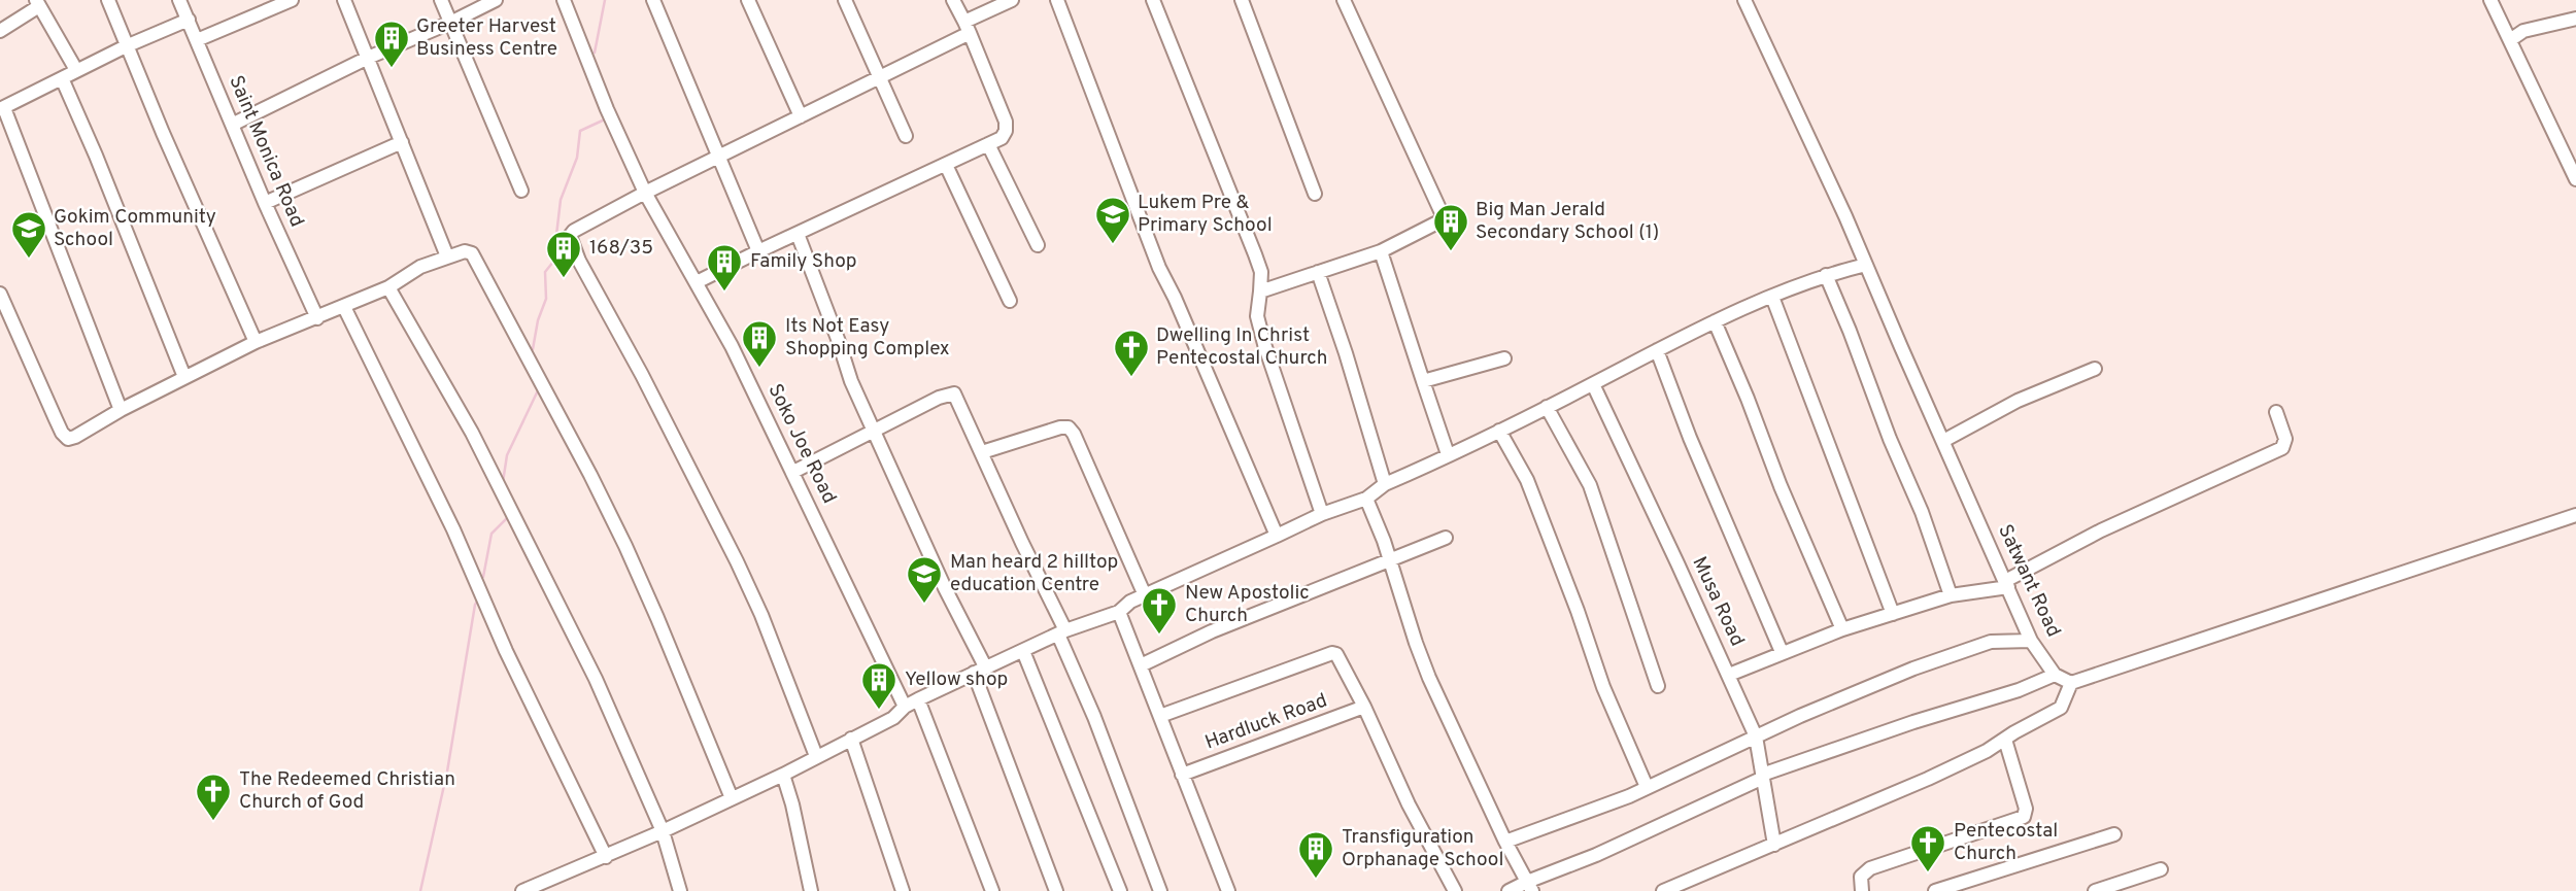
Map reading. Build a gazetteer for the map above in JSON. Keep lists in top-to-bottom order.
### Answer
{
  "streets": {
    "street": [
      "Saint Monica Road",
      "Soko Joe Road",
      "Satwant Road",
      "Musa Road",
      "Hardluck Road"
    ]
  },
  "places": {
    "building": [
      "Greeter Harvest Business Centre",
      "Big Man Jerald Secondary School (1)",
      "168/35",
      "Family Shop",
      "Its Not Easy Shopping Complex",
      "Yellow shop",
      "Transfiguration Orphanage School"
    ],
    "school or university": ["Lukem Pre & Primary School", "Gokim Community School", "Man heard 2 hilltop education Centre"],
    "church": [
      "Dwelling In Christ Pentecostal Church",
      "New Apostolic Church",
      "The Redeemed Christian Church of God",
      "Pentecostal Church"
    ]
  }
}
